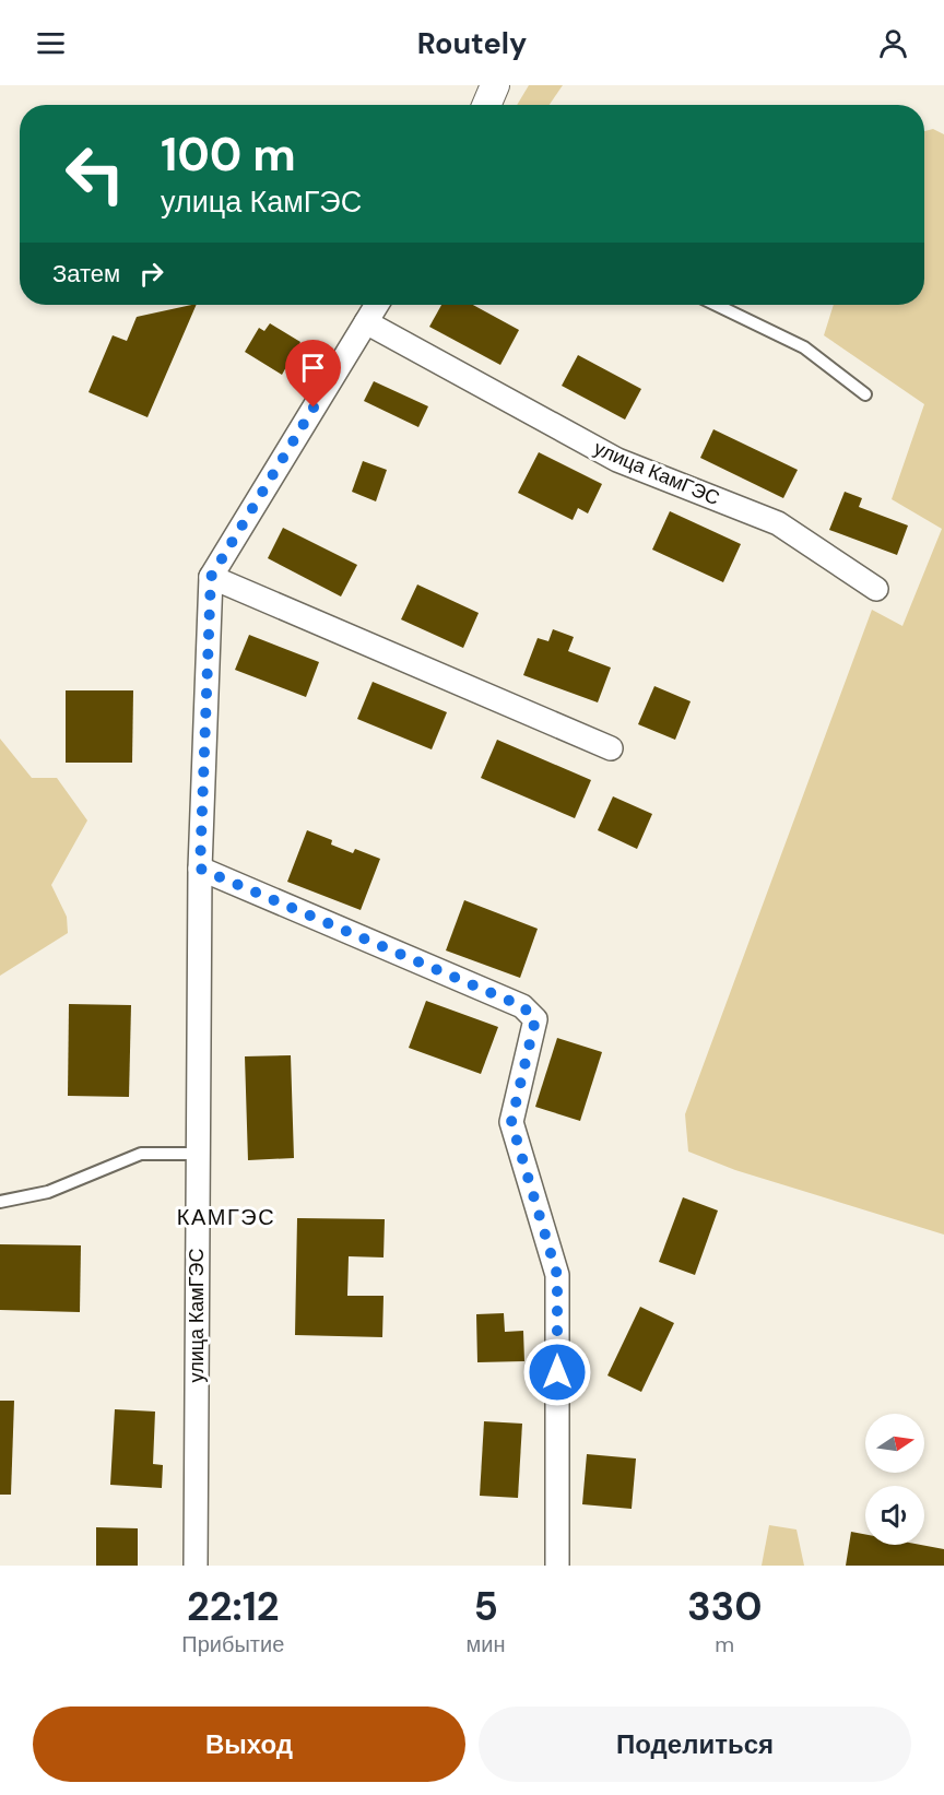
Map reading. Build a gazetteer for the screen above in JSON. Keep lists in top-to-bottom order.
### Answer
{
  "streets": {
    "street": ["улица КамГЭС"]
  },
  "districts": ["КАМГЭС"],
  "north": "right",
  "page": {
    "header": "Routely",
    "turn": ["100 m", "улица КамГЭС"],
    "then": "Затем",
    "eta": [
      "22:12",
      "Прибытие",
      "5",
      "мин",
      "330",
      "m"
    ],
    "buttons": ["Выход", "Поделиться"]
  }
}
